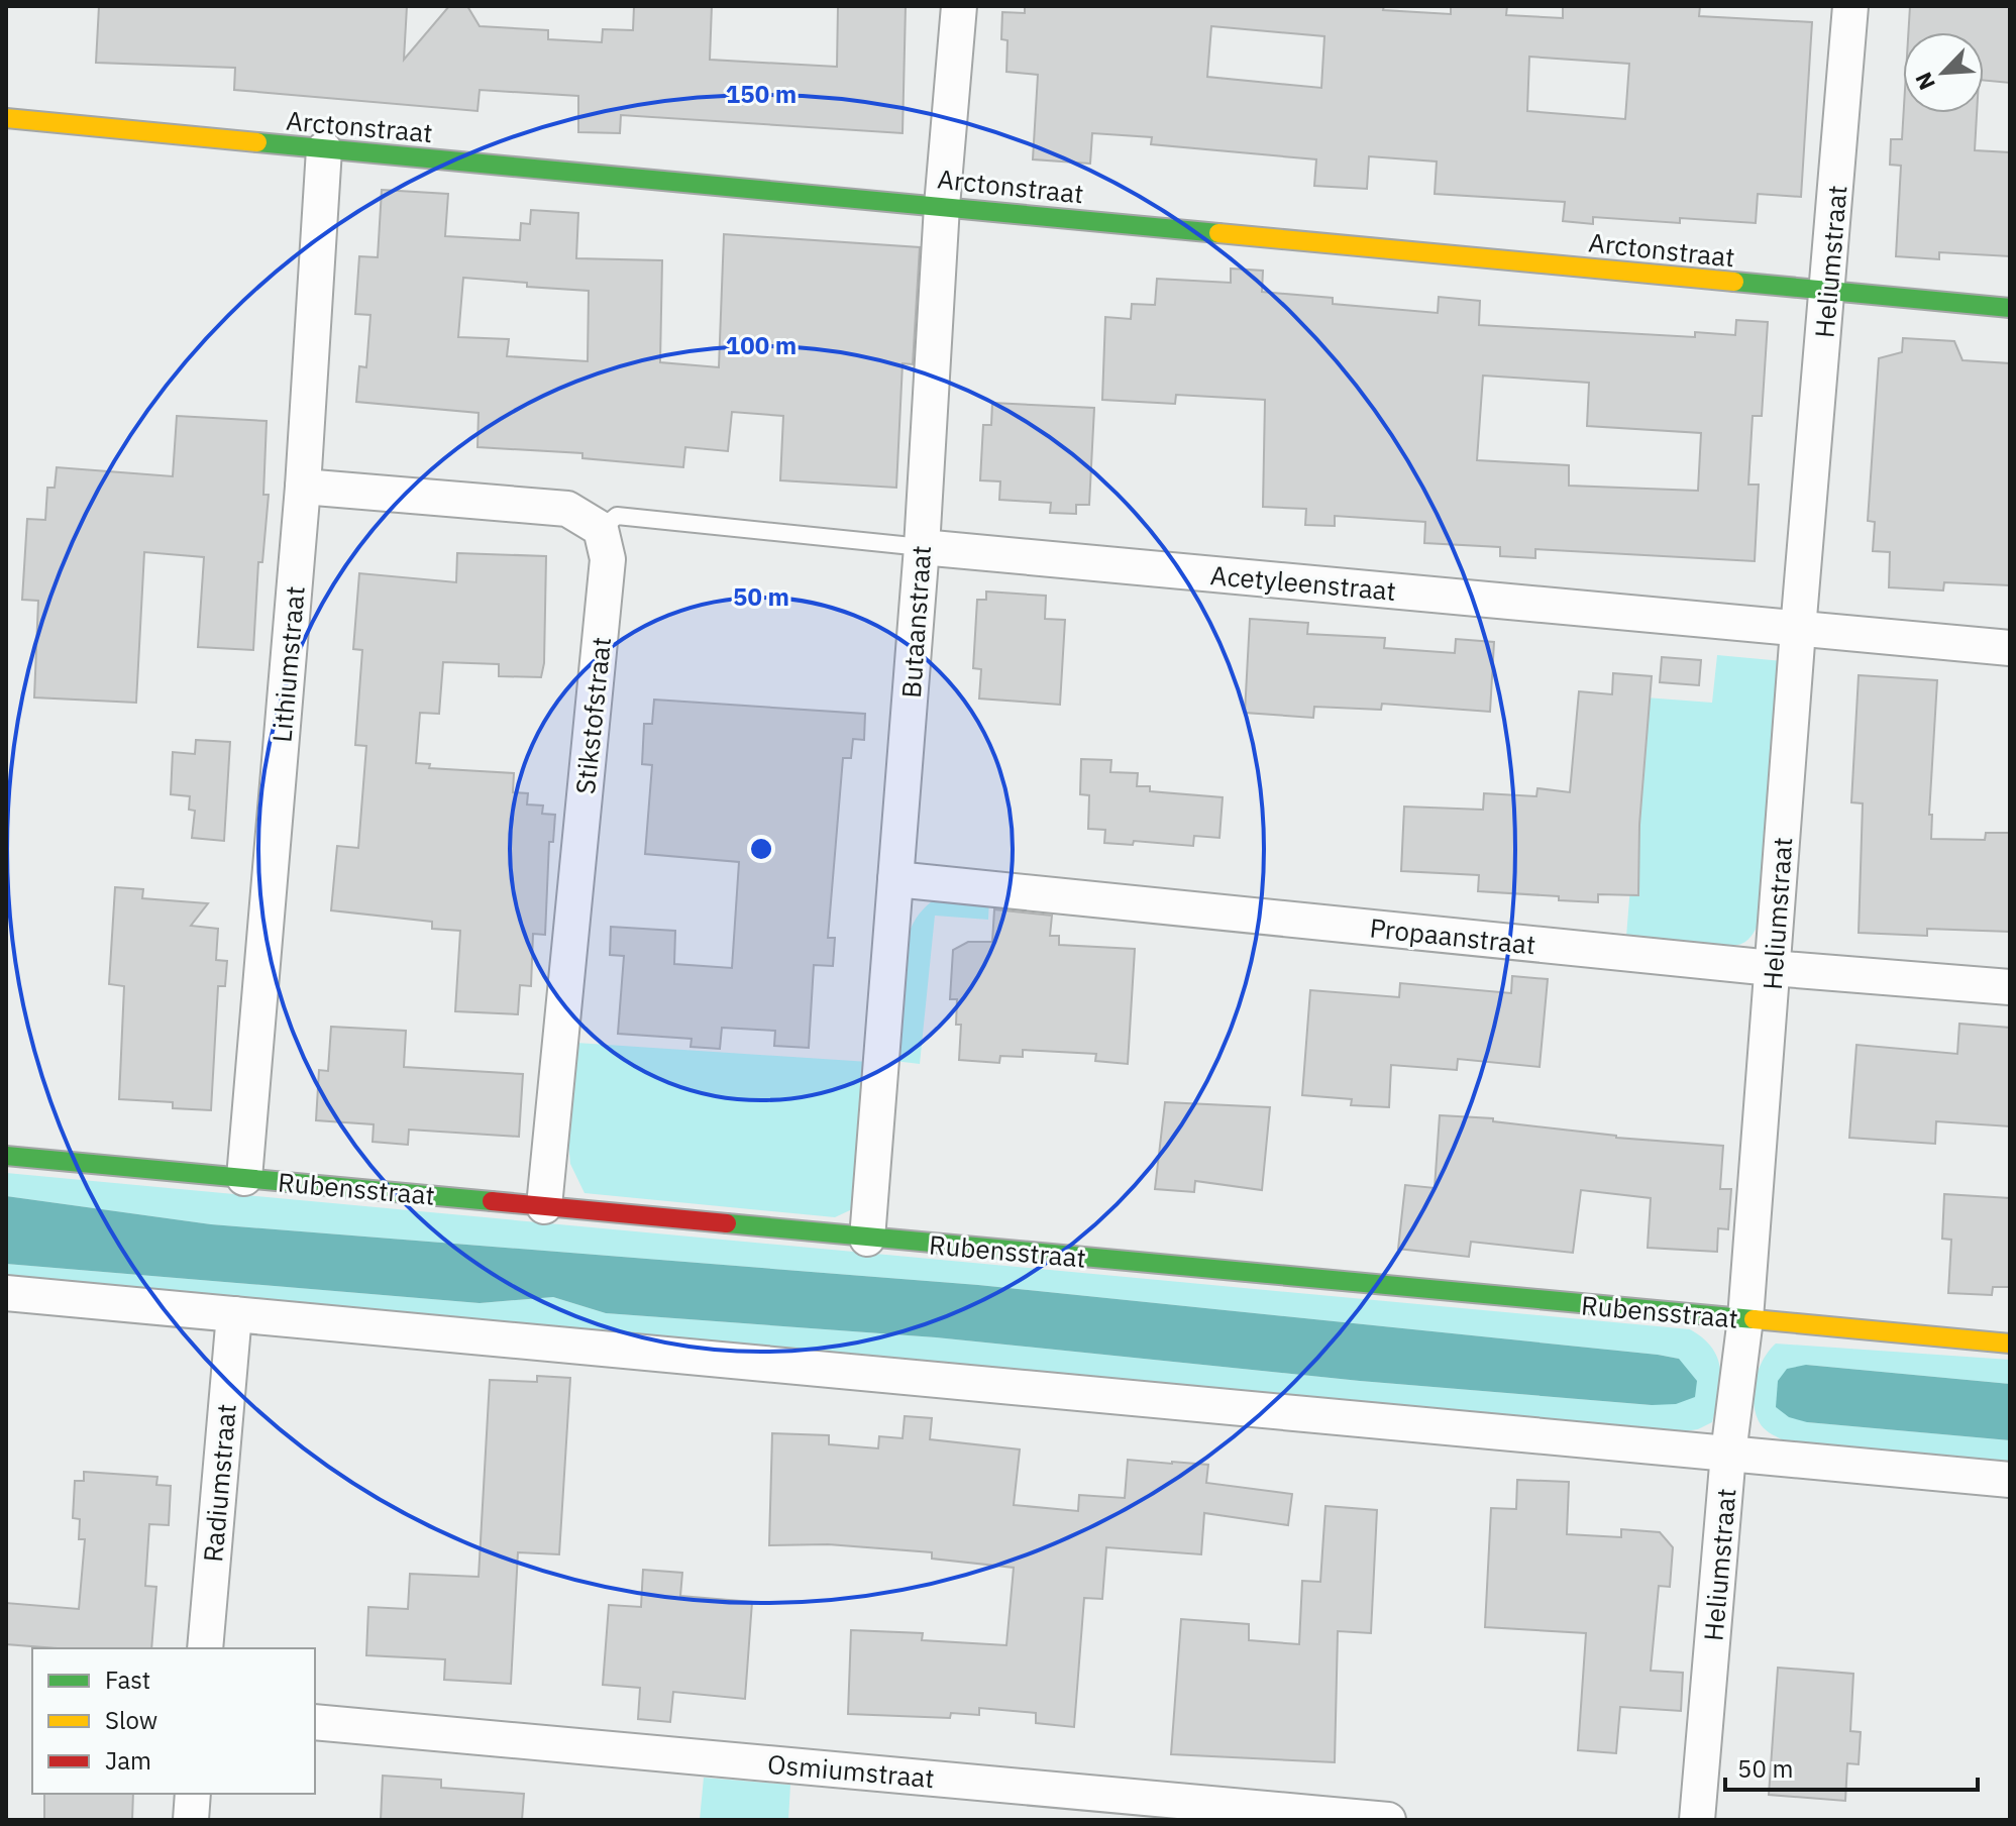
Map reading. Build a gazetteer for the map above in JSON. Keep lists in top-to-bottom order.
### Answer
{
  "streets": {
    "street": [
      "Arctonstraat",
      "Heliumstraat",
      "Acetyleenstraat",
      "Butaanstraat",
      "Lithiumstraat",
      "Stikstofstraat",
      "Propaanstraat",
      "Rubensstraat",
      "Radiumstraat",
      "Osmiumstraat"
    ]
  },
  "crossings": [
    ["Arctonstraat", "Heliumstraat"],
    ["Arctonstraat", "Butaanstraat"],
    ["Arctonstraat", "Lithiumstraat"],
    ["Heliumstraat", "Acetyleenstraat"],
    ["Heliumstraat", "Propaanstraat"],
    ["Heliumstraat", "Rubensstraat"],
    ["Acetyleenstraat", "Butaanstraat"],
    ["Acetyleenstraat", "Stikstofstraat"],
    ["Butaanstraat", "Propaanstraat"],
    ["Butaanstraat", "Rubensstraat"],
    ["Lithiumstraat", "Rubensstraat"],
    ["Stikstofstraat", "Rubensstraat"]
  ],
  "legend": ["Fast", "Slow", "Jam"],
  "scale_bar": "50 m",
  "north": "bottom left",
  "rings": ["150 m", "100 m", "50 m"]
}
